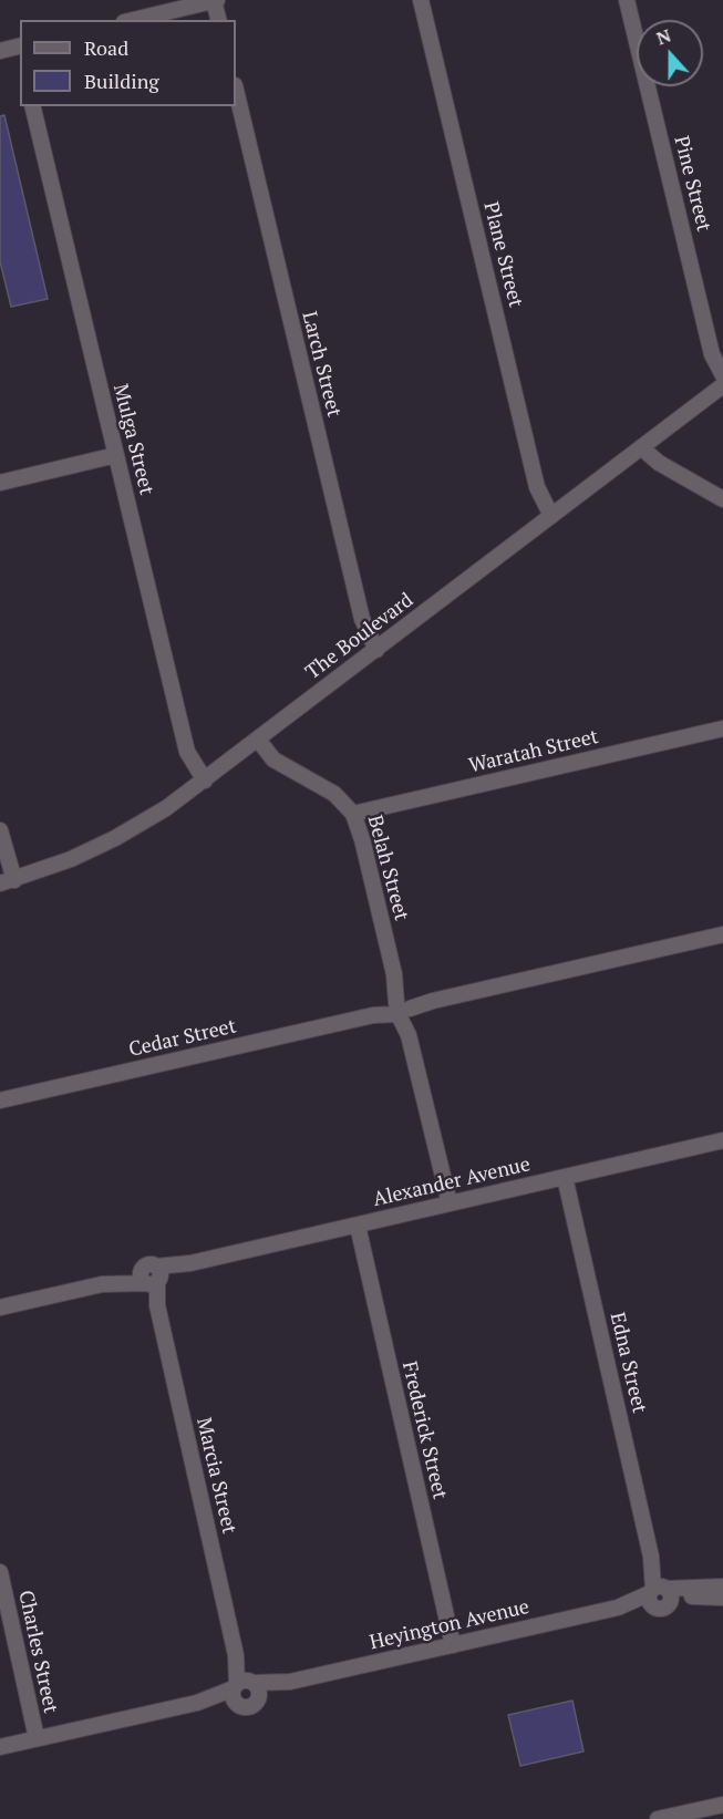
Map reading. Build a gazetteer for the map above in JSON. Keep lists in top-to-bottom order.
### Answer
{
  "streets": {
    "street": [
      "Pine Street",
      "Plane Street",
      "Larch Street",
      "Mulga Street",
      "The Boulevard",
      "Waratah Street",
      "Belah Street",
      "Cedar Street",
      "Alexander Avenue",
      "Edna Street",
      "Frederick Street",
      "Marcia Street",
      "Heyington Avenue",
      "Charles Street"
    ]
  },
  "crossings": [
    ["Plane Street", "The Boulevard"],
    ["Larch Street", "The Boulevard"],
    ["Mulga Street", "The Boulevard"],
    ["The Boulevard", "Belah Street"],
    ["Waratah Street", "Belah Street"],
    ["Belah Street", "Cedar Street"],
    ["Belah Street", "Alexander Avenue"],
    ["Alexander Avenue", "Edna Street"],
    ["Alexander Avenue", "Frederick Street"],
    ["Alexander Avenue", "Marcia Street"],
    ["Edna Street", "Heyington Avenue"],
    ["Frederick Street", "Heyington Avenue"],
    ["Marcia Street", "Heyington Avenue"],
    ["Heyington Avenue", "Charles Street"]
  ],
  "legend": ["Road", "Building"],
  "north": "top"
}
